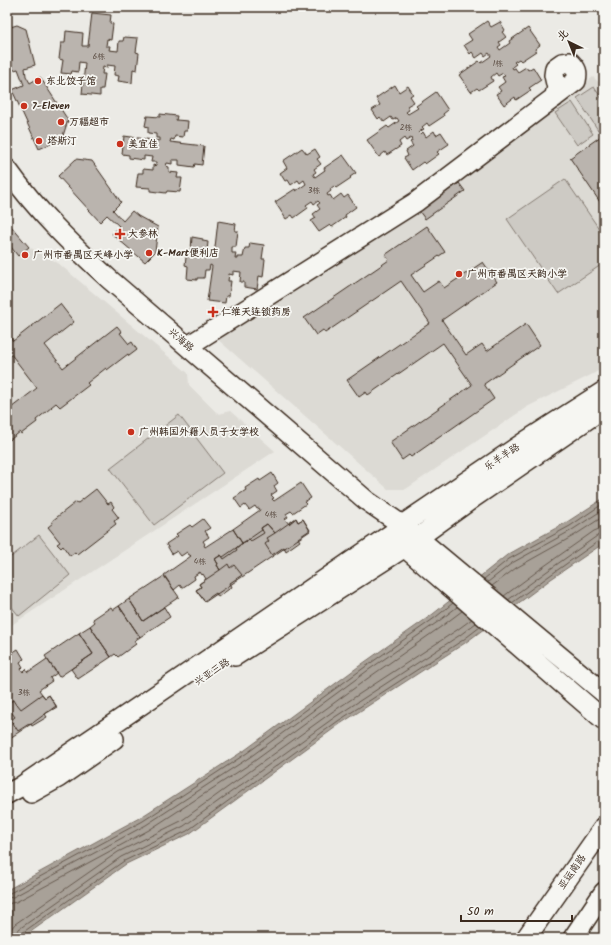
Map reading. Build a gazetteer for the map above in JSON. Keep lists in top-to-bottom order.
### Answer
{
  "streets": {
    "street": [
      "兴海路",
      "乐羊羊路",
      "兴亚三路",
      "亚运南路"
    ]
  },
  "crossings": [
    ["兴海路", "乐羊羊路"],
    ["兴海路", "兴亚三路"],
    ["乐羊羊路", "兴亚三路"]
  ],
  "places": {
    "other": [
      "东北饺子馆",
      "7-Eleven",
      "万福超市",
      "塔斯汀",
      "美宜佳",
      "K-Mart便利店",
      "广州市番禺区天峰小学",
      "广州市番禺区天韵小学",
      "广州韩国外籍人员子女学校"
    ],
    "health": ["大参林", "仁维天连锁药房"]
  },
  "house_numbers": [
    "6栋",
    "1栋",
    "2栋",
    "3栋",
    "4栋",
    "4栋",
    "3栋"
  ],
  "scale_bar": "50 m",
  "north": "top left"
}
